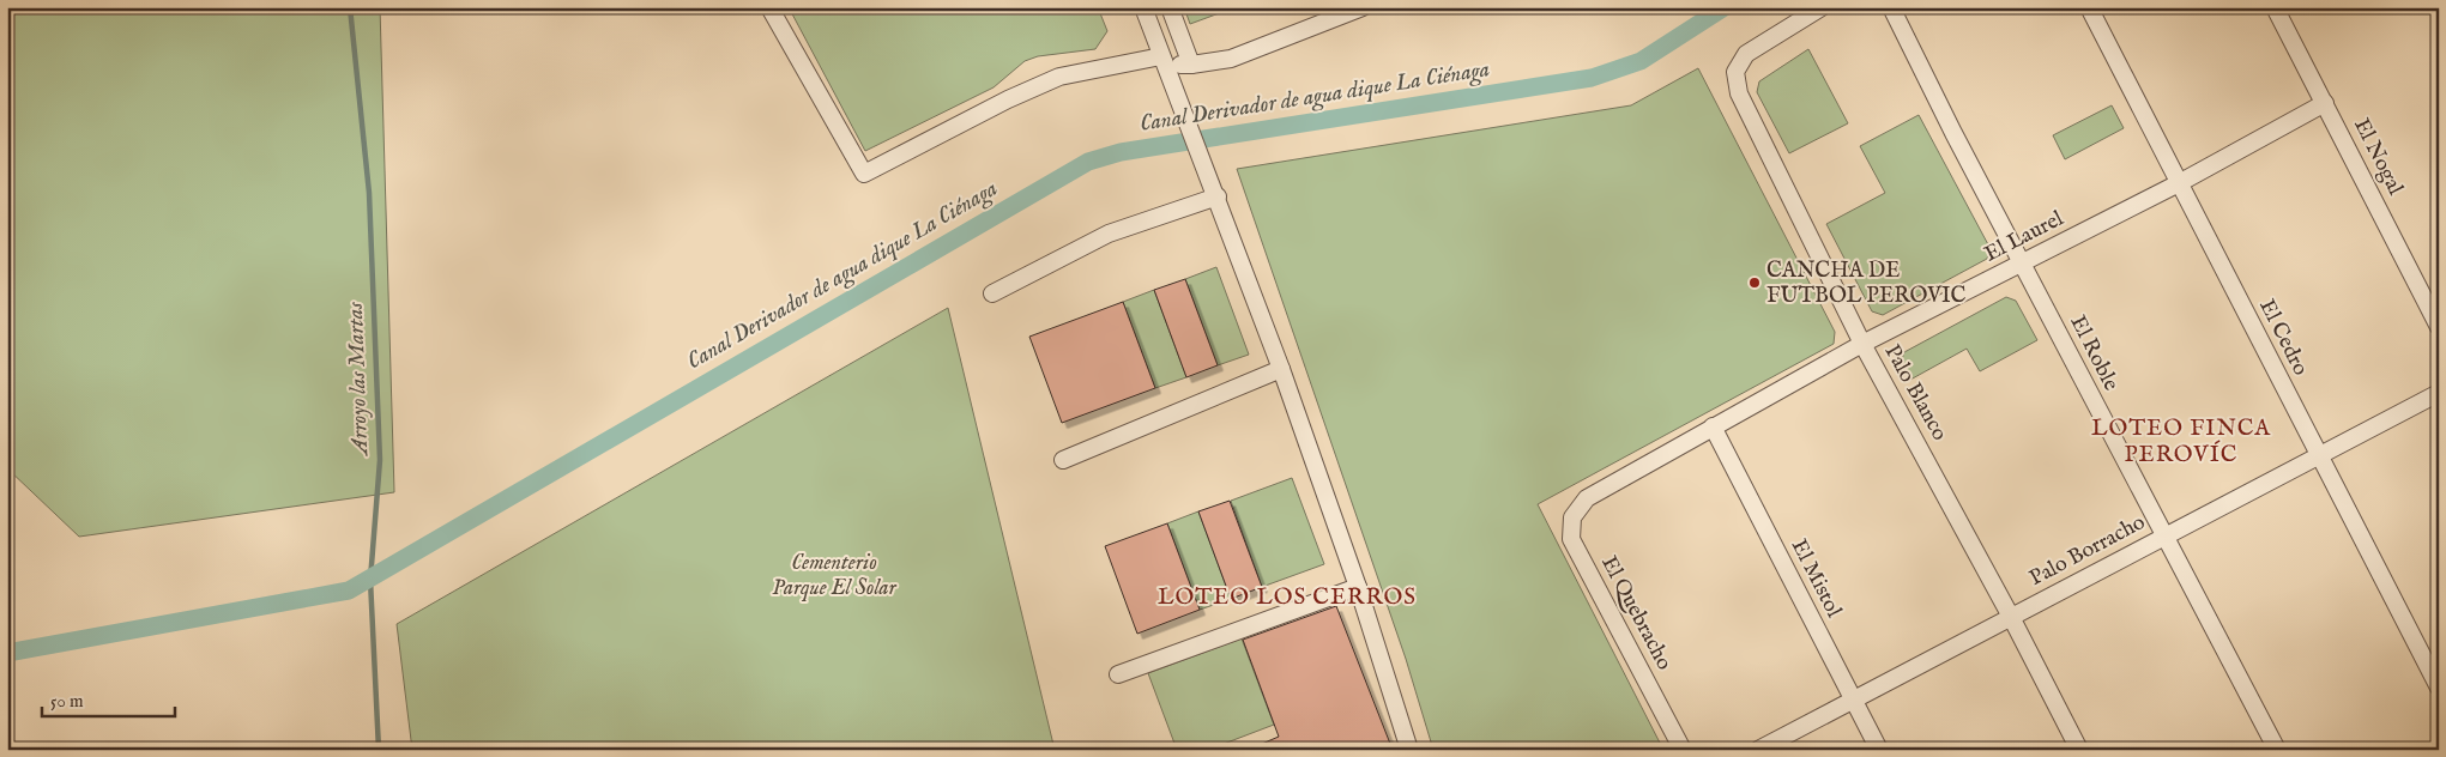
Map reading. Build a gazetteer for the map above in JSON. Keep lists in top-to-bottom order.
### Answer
{
  "streets": {
    "street": [
      "El Nogal",
      "El Laurel",
      "El Cedro",
      "El Roble",
      "Palo Blanco",
      "Palo Borracho",
      "El Mistol",
      "El Quebracho"
    ]
  },
  "crossings": [
    ["El Nogal", "El Laurel"],
    ["El Laurel", "El Cedro"],
    ["El Laurel", "El Roble"],
    ["El Laurel", "Palo Blanco"],
    ["El Laurel", "El Mistol"],
    ["El Laurel", "El Quebracho"],
    ["El Cedro", "Palo Borracho"],
    ["El Roble", "Palo Borracho"],
    ["Palo Blanco", "Palo Borracho"],
    ["Palo Borracho", "El Mistol"]
  ],
  "districts": ["LOTEO FINCA PEROVÍC", "LOTEO LOS CERROS"],
  "water": ["Canal Derivador de agua dique La Ciénaga", "Arroyo las Martas"],
  "parks": ["Cementerio Parque El Solar"],
  "places": ["CANCHA DE FUTBOL PEROVIC"],
  "scale_bar": "50 m"
}
